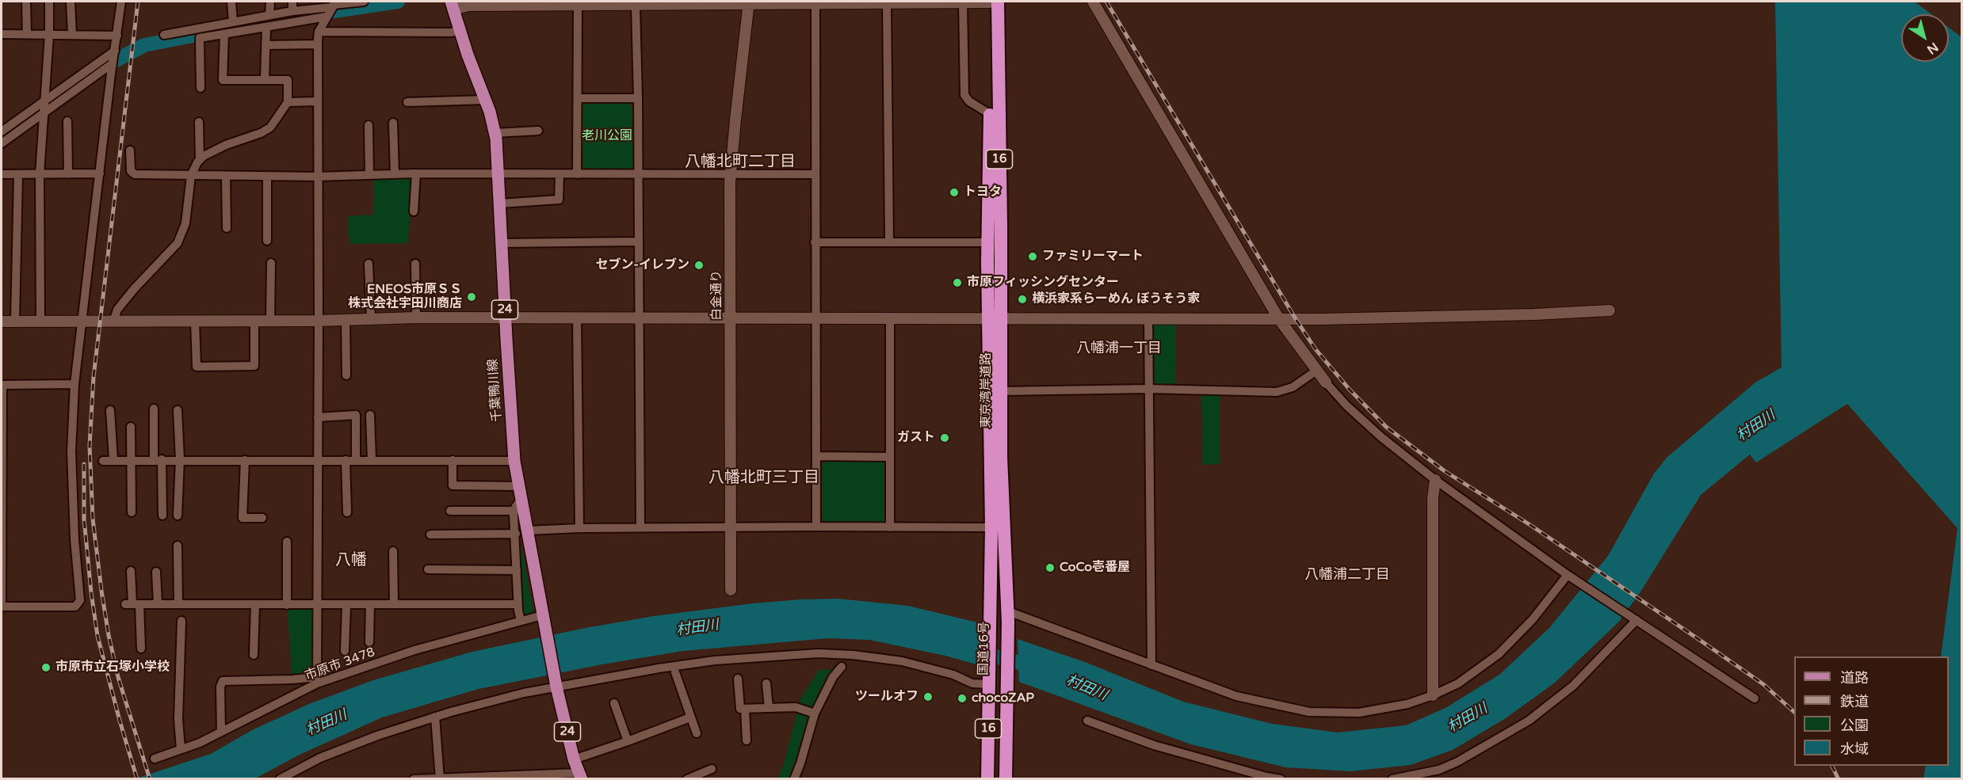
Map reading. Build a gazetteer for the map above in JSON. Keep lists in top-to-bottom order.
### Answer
{
  "streets": {
    "highway": ["16", "東京湾岸道路", "国道16号"],
    "main road": ["24", "千葉鴨川線"],
    "street": ["白金通り", "市原市 3478"]
  },
  "crossings": [
    ["千葉鴨川線", "市原市 3478"],
    ["東京湾岸道路", "国道16号"]
  ],
  "districts": [
    "八幡北町二丁目",
    "八幡浦一丁目",
    "八幡北町三丁目",
    "八幡",
    "八幡浦二丁目"
  ],
  "water": ["村田川"],
  "parks": ["老川公園"],
  "places": [
    "トヨタ",
    "ファミリーマート",
    "セブン-イレブン",
    "市原フィッシングセンター",
    "ENEOS市原ＳＳ 株式会社宇田川商店",
    "横浜家系らーめん ぼうそう家",
    "ガスト",
    "CoCo壱番屋",
    "市原市立石塚小学校",
    "ツールオフ",
    "chocoZAP"
  ],
  "legend": [
    "道路",
    "鉄道",
    "公園",
    "水域"
  ],
  "north": "bottom right"
}
